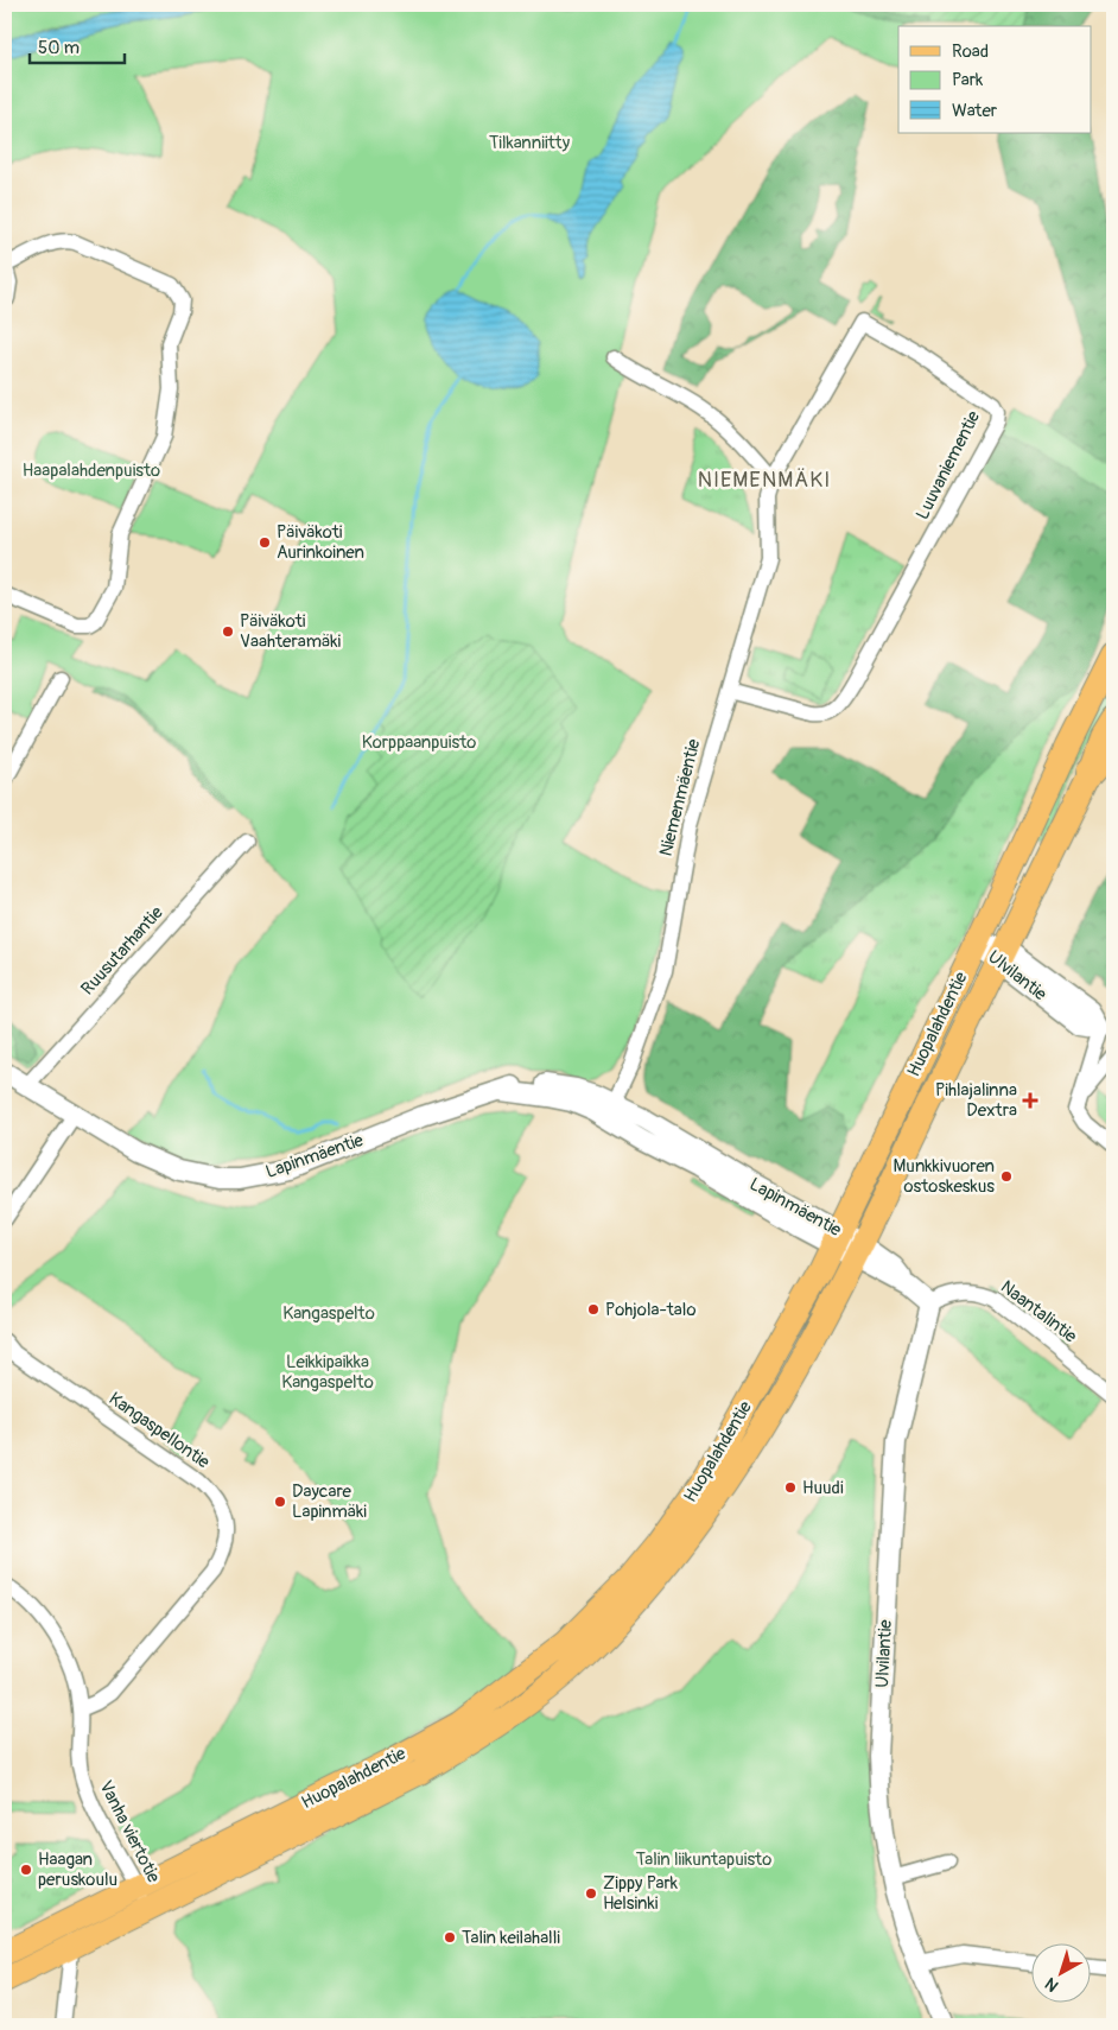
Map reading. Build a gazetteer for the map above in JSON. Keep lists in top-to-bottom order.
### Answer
{
  "streets": {
    "main road": ["Huopalahdentie"],
    "street": [
      "Luuvaniementie",
      "Niemenmäentie",
      "Ruusutarhantie",
      "Ulvilantie",
      "Lapinmäentie",
      "Naantalintie",
      "Kangaspellontie",
      "Vanha viertotie"
    ]
  },
  "crossings": [
    ["Luuvaniementie", "Niemenmäentie"],
    ["Niemenmäentie", "Lapinmäentie"],
    ["Ruusutarhantie", "Lapinmäentie"],
    ["Ulvilantie", "Huopalahdentie"],
    ["Ulvilantie", "Naantalintie"],
    ["Huopalahdentie", "Lapinmäentie"],
    ["Huopalahdentie", "Vanha viertotie"],
    ["Kangaspellontie", "Vanha viertotie"]
  ],
  "districts": ["NIEMENMÄKI"],
  "parks": [
    "Tilkanniitty",
    "Haapalahdenpuisto",
    "Korppaanpuisto",
    "Kangaspelto",
    "Leikkipaikka Kangaspelto",
    "Talin liikuntapuisto"
  ],
  "places": {
    "other": [
      "Päiväkoti Aurinkoinen",
      "Päiväkoti Vaahteramäki",
      "Munkkivuoren ostoskeskus",
      "Pohjola-talo",
      "Huudi",
      "Daycare Lapinmäki",
      "Haagan peruskoulu",
      "Zippy Park Helsinki",
      "Talin keilahalli"
    ],
    "health": ["Pihlajalinna Dextra"]
  },
  "legend": ["Road", "Park", "Water"],
  "scale_bar": "50 m",
  "north": "bottom left"
}
